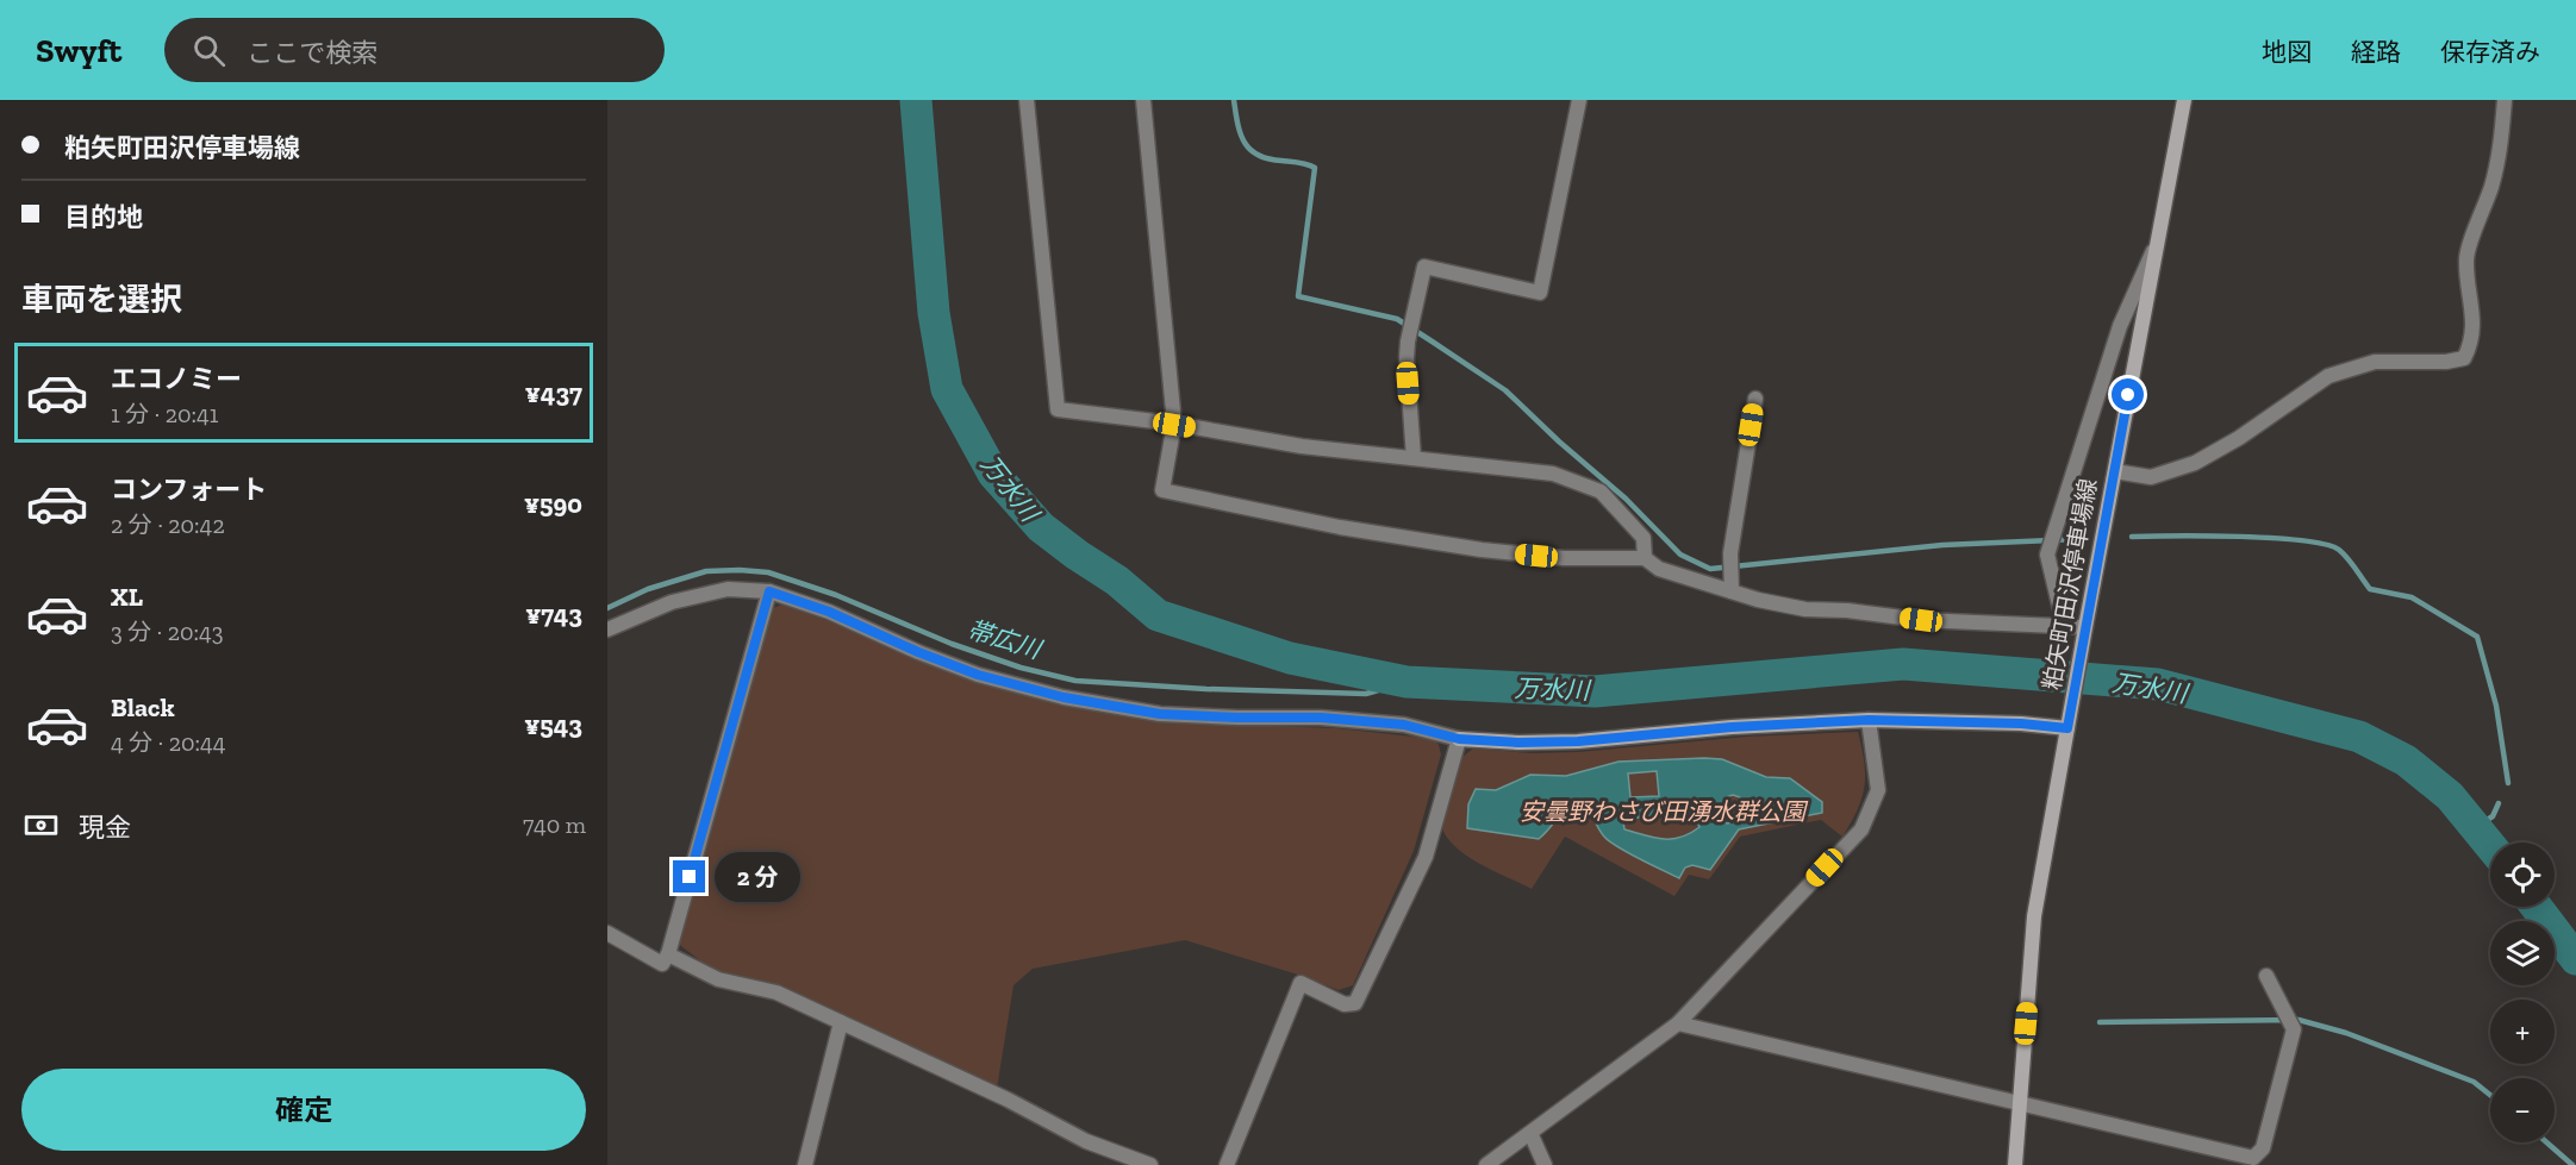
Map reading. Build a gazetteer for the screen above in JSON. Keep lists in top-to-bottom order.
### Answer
{
  "streets": {
    "main road": ["粕矢町田沢停車場線"]
  },
  "water": ["万水川", "帯広川"],
  "parks": ["安曇野わさび田湧水群公園"],
  "page": {
    "header": "Swyft",
    "search": "ここで検索",
    "nav": ["地図", "経路", "保存済み"],
    "banner": ["粕矢町田沢停車場線", "目的地"],
    "heading": "車両を選択",
    "list": [
      {
        "name": "エコノミー",
        "note": "1 分 · 20:41",
        "value": "¥437"
      },
      {
        "name": "コンフォート",
        "note": "2 分 · 20:42",
        "value": "¥590"
      },
      {
        "name": "XL",
        "note": "3 分 · 20:43",
        "value": "¥743"
      },
      {
        "name": "Black",
        "note": "4 分 · 20:44",
        "value": "¥543"
      }
    ],
    "pay": ["現金", "740 m"],
    "map_buttons": ["+", "−"],
    "bubble": "2 分",
    "buttons": "確定"
  }
}
